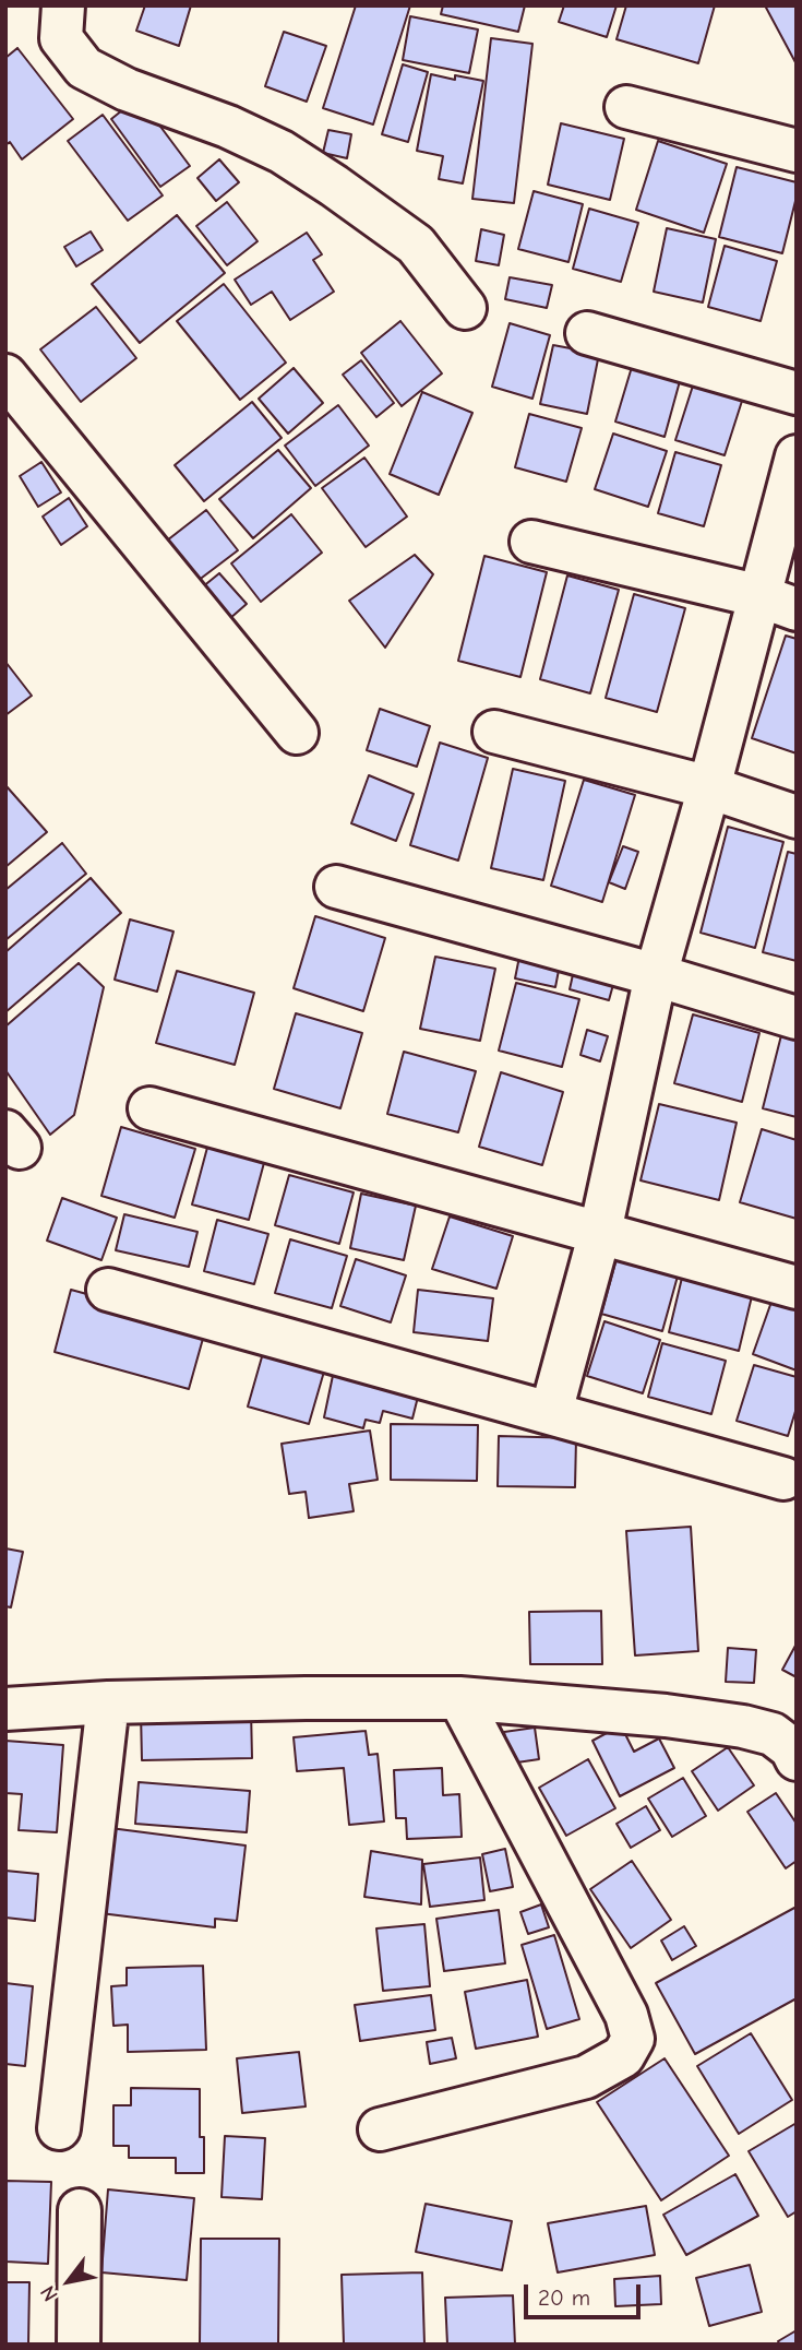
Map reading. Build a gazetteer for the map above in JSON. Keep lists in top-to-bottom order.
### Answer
{
  "scale_bar": "20 m",
  "north": "bottom left"
}
